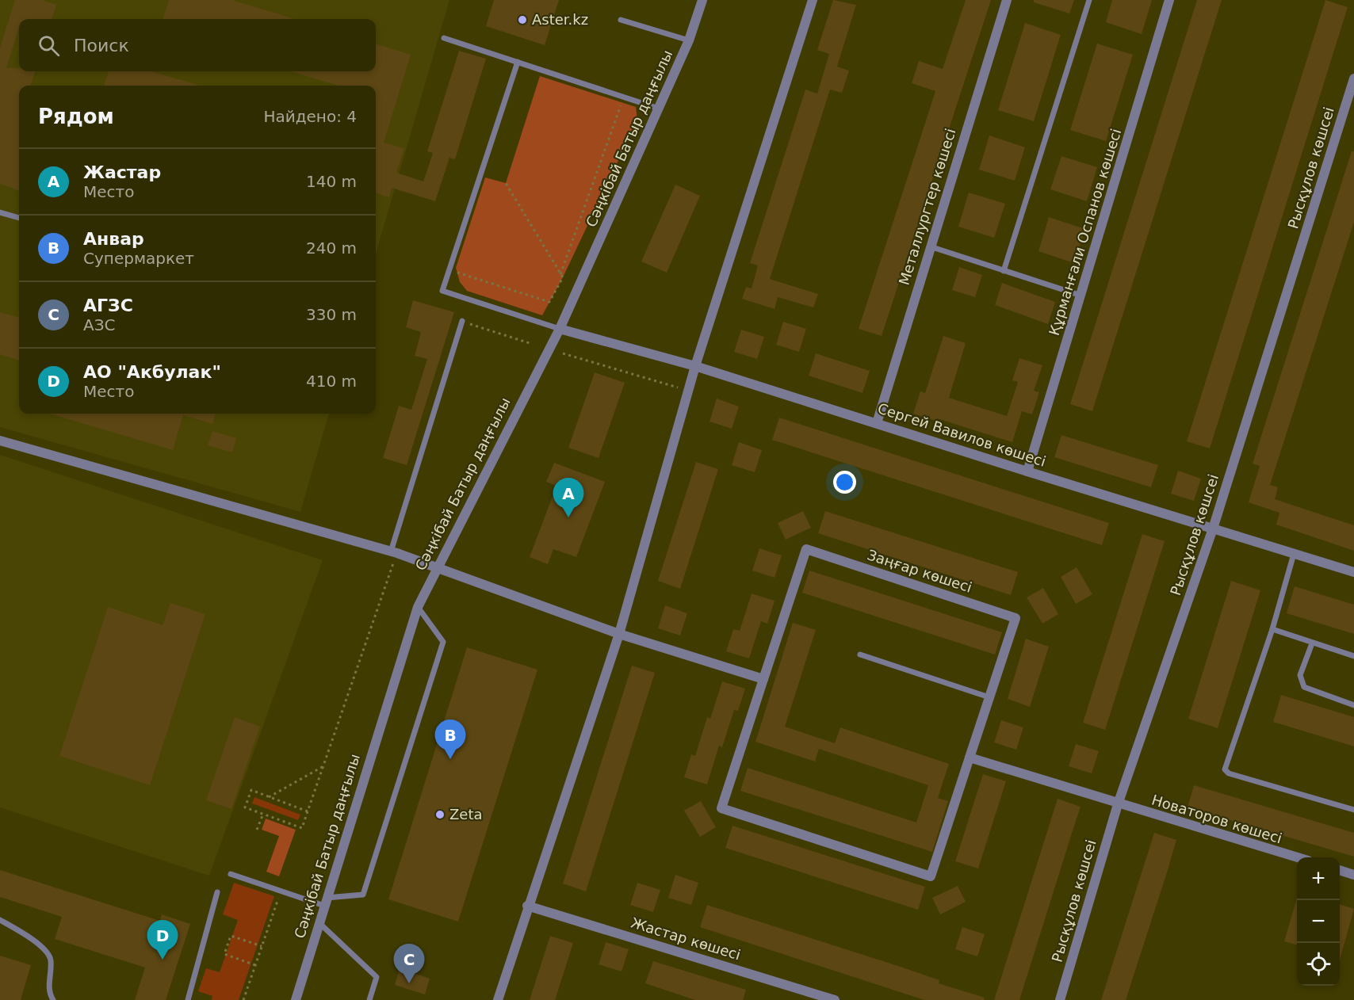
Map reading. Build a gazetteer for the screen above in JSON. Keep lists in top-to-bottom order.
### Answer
{
  "streets": {
    "street": [
      "Сәңкібай Батыр даңғылы",
      "Рысқұлов көшсеі",
      "Металлургтер көшесі",
      "Құрманғали Оспанов көшесі",
      "Сергей Вавилов көшесі",
      "Заңғар көшесі",
      "Новаторов көшесі",
      "Жастар көшесі"
    ]
  },
  "crossings": [
    ["Сәңкібай Батыр даңғылы", "Сергей Вавилов көшесі"],
    ["Рысқұлов көшсеі", "Сергей Вавилов көшесі"],
    ["Рысқұлов көшсеі", "Новаторов көшесі"],
    ["Металлургтер көшесі", "Сергей Вавилов көшесі"],
    ["Құрманғали Оспанов көшесі", "Сергей Вавилов көшесі"]
  ],
  "places": ["Aster.kz", "Zeta"],
  "page": {
    "search": "Поиск",
    "heading": ["Рядом", "Найдено: 4"],
    "list": [
      {
        "mark": "A",
        "name": "Жастар",
        "note": "Место",
        "value": "140 m"
      },
      {
        "mark": "B",
        "name": "Анвар",
        "note": "Супермаркет",
        "value": "240 m"
      },
      {
        "mark": "C",
        "name": "АГЗС",
        "note": "АЗС",
        "value": "330 m"
      },
      {
        "mark": "D",
        "name": "АО \"Акбулак\"",
        "note": "Место",
        "value": "410 m"
      }
    ],
    "pins": [
      "A",
      "B",
      "D",
      "C"
    ],
    "map_buttons": ["+", "−"]
  }
}
